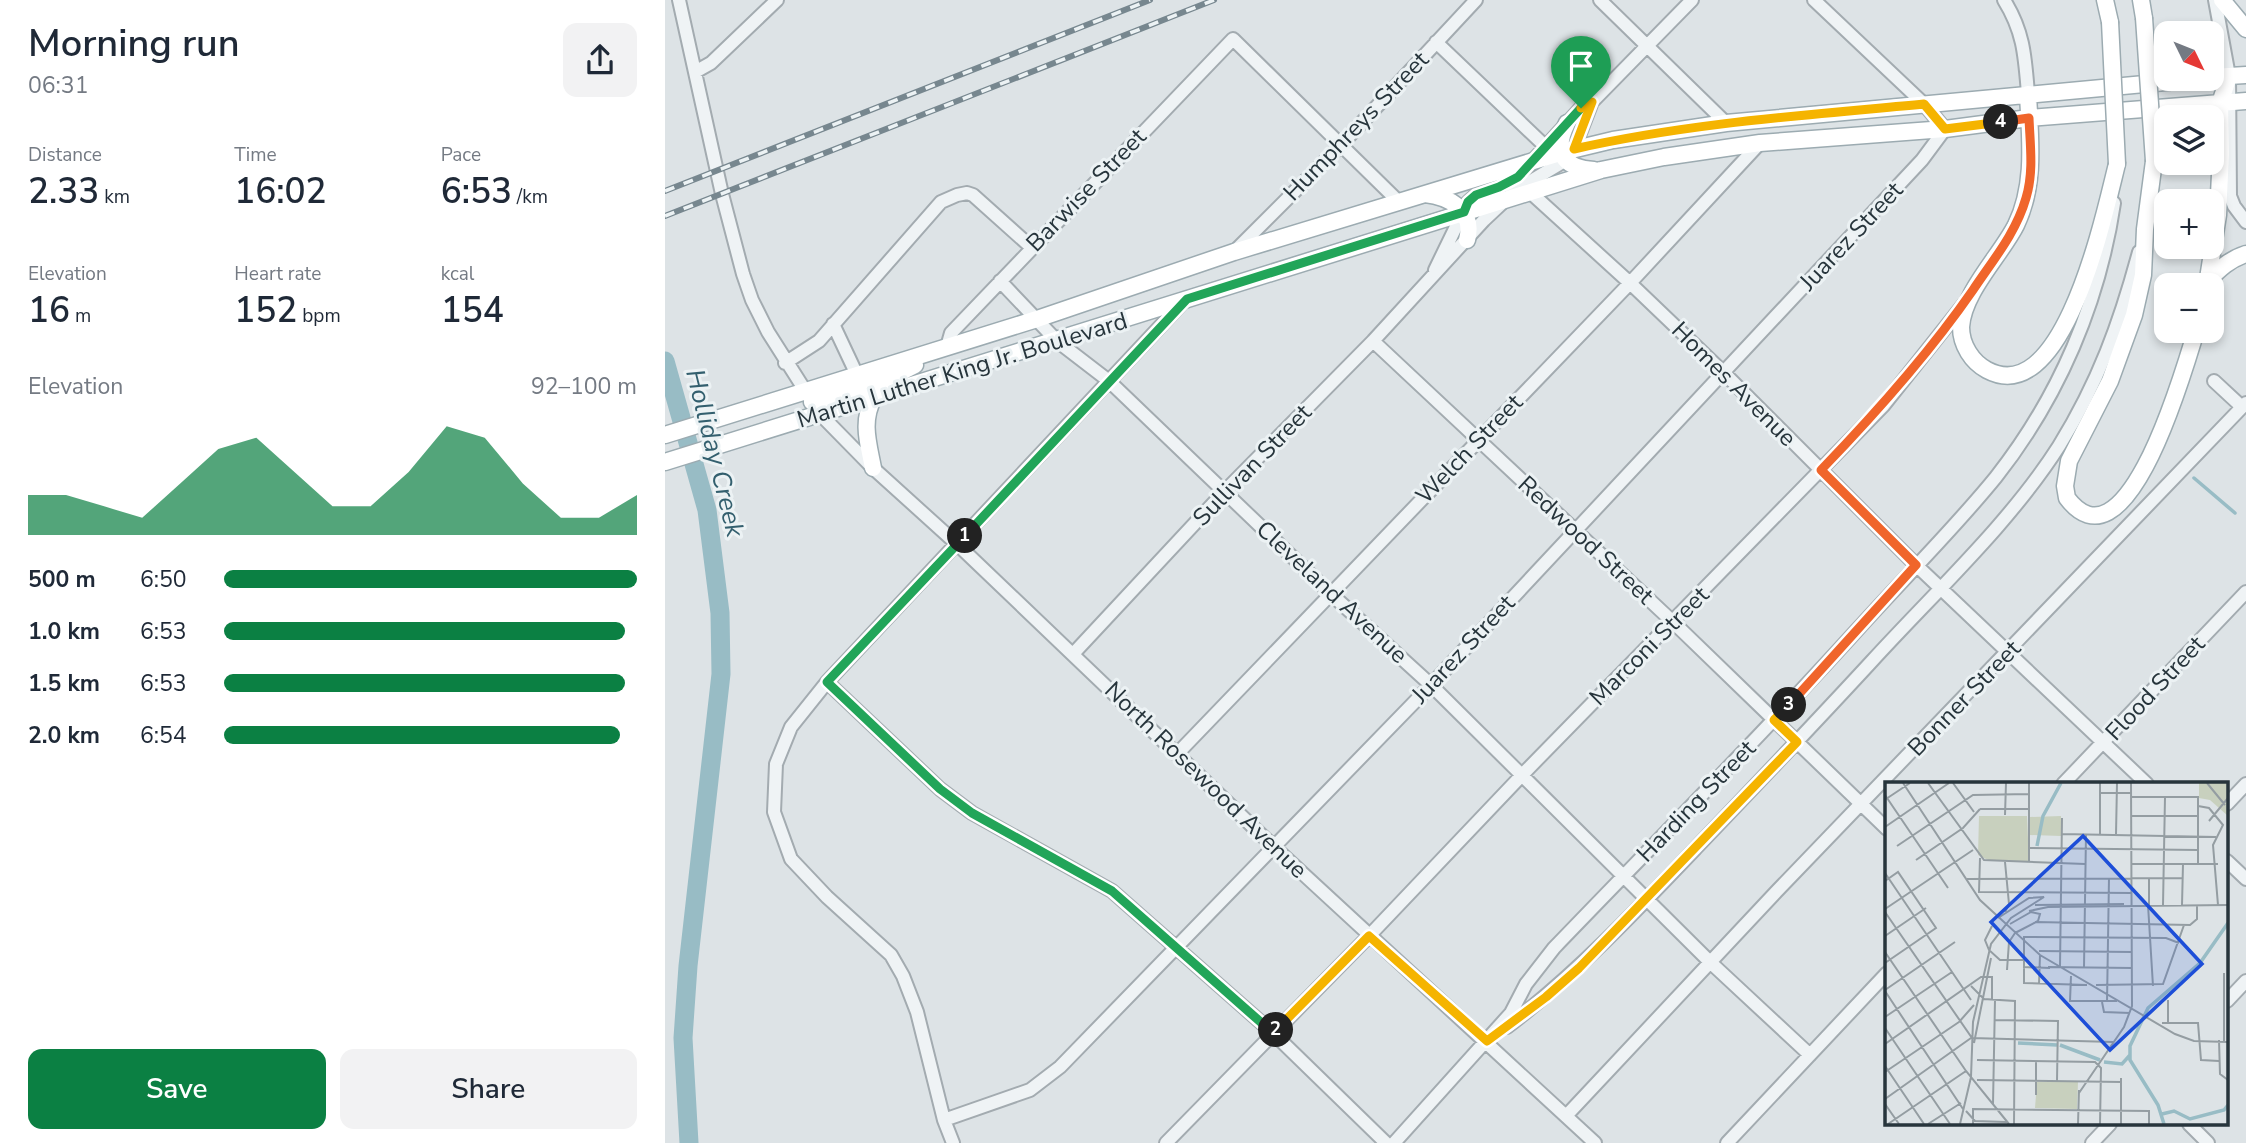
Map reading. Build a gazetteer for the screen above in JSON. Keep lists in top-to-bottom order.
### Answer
{
  "streets": {
    "main road": ["Martin Luther King Jr. Boulevard", "Marconi Street"],
    "street": [
      "Humphreys Street",
      "Barwise Street",
      "Juarez Street",
      "Homes Avenue",
      "Welch Street",
      "Sullivan Street",
      "Redwood Street",
      "Cleveland Avenue",
      "Flood Street",
      "Bonner Street",
      "North Rosewood Avenue",
      "Harding Street"
    ]
  },
  "crossings": [
    ["Humphreys Street", "Barwise Street"],
    ["Humphreys Street", "Martin Luther King Jr. Boulevard"],
    ["Barwise Street", "Martin Luther King Jr. Boulevard"],
    ["Barwise Street", "Cleveland Avenue"],
    ["Juarez Street", "Martin Luther King Jr. Boulevard"],
    ["Juarez Street", "Homes Avenue"],
    ["Juarez Street", "Redwood Street"],
    ["Juarez Street", "Cleveland Avenue"],
    ["Juarez Street", "North Rosewood Avenue"],
    ["Martin Luther King Jr. Boulevard", "Homes Avenue"],
    ["Martin Luther King Jr. Boulevard", "Welch Street"],
    ["Martin Luther King Jr. Boulevard", "Sullivan Street"],
    ["Martin Luther King Jr. Boulevard", "Cleveland Avenue"],
    ["Martin Luther King Jr. Boulevard", "Marconi Street"],
    ["Martin Luther King Jr. Boulevard", "North Rosewood Avenue"],
    ["Homes Avenue", "Welch Street"],
    ["Homes Avenue", "Marconi Street"],
    ["Homes Avenue", "Flood Street"],
    ["Homes Avenue", "Bonner Street"],
    ["Homes Avenue", "Harding Street"],
    ["Welch Street", "Redwood Street"],
    ["Welch Street", "Cleveland Avenue"],
    ["Welch Street", "North Rosewood Avenue"],
    ["Sullivan Street", "Redwood Street"],
    ["Sullivan Street", "Cleveland Avenue"],
    ["Sullivan Street", "North Rosewood Avenue"],
    ["Redwood Street", "Marconi Street"],
    ["Redwood Street", "Bonner Street"],
    ["Redwood Street", "Harding Street"],
    ["Cleveland Avenue", "Marconi Street"],
    ["Cleveland Avenue", "Bonner Street"],
    ["Cleveland Avenue", "Harding Street"],
    ["Marconi Street", "North Rosewood Avenue"],
    ["Bonner Street", "North Rosewood Avenue"],
    ["North Rosewood Avenue", "Harding Street"]
  ],
  "water": ["Holliday Creek"],
  "north": "bottom right",
  "page": {
    "heading": ["Morning run", "06:31"],
    "map_buttons": ["+", "−"],
    "pins": [
      "4",
      "1",
      "3",
      "2"
    ],
    "stats": [
      ["Distance", "2.33 km"],
      ["Time", "16:02"],
      ["Pace", "6:53 /km"],
      ["Elevation", "16 m"],
      ["Heart rate", "152 bpm"],
      ["kcal", "154"]
    ],
    "chart": ["Elevation", "92–100 m"],
    "list": [
      {
        "name": "500 m",
        "note": "6:50"
      },
      {
        "name": "1.0 km",
        "note": "6:53"
      },
      {
        "name": "1.5 km",
        "note": "6:53"
      },
      {
        "name": "2.0 km",
        "note": "6:54"
      }
    ],
    "buttons": ["Save", "Share"]
  }
}
